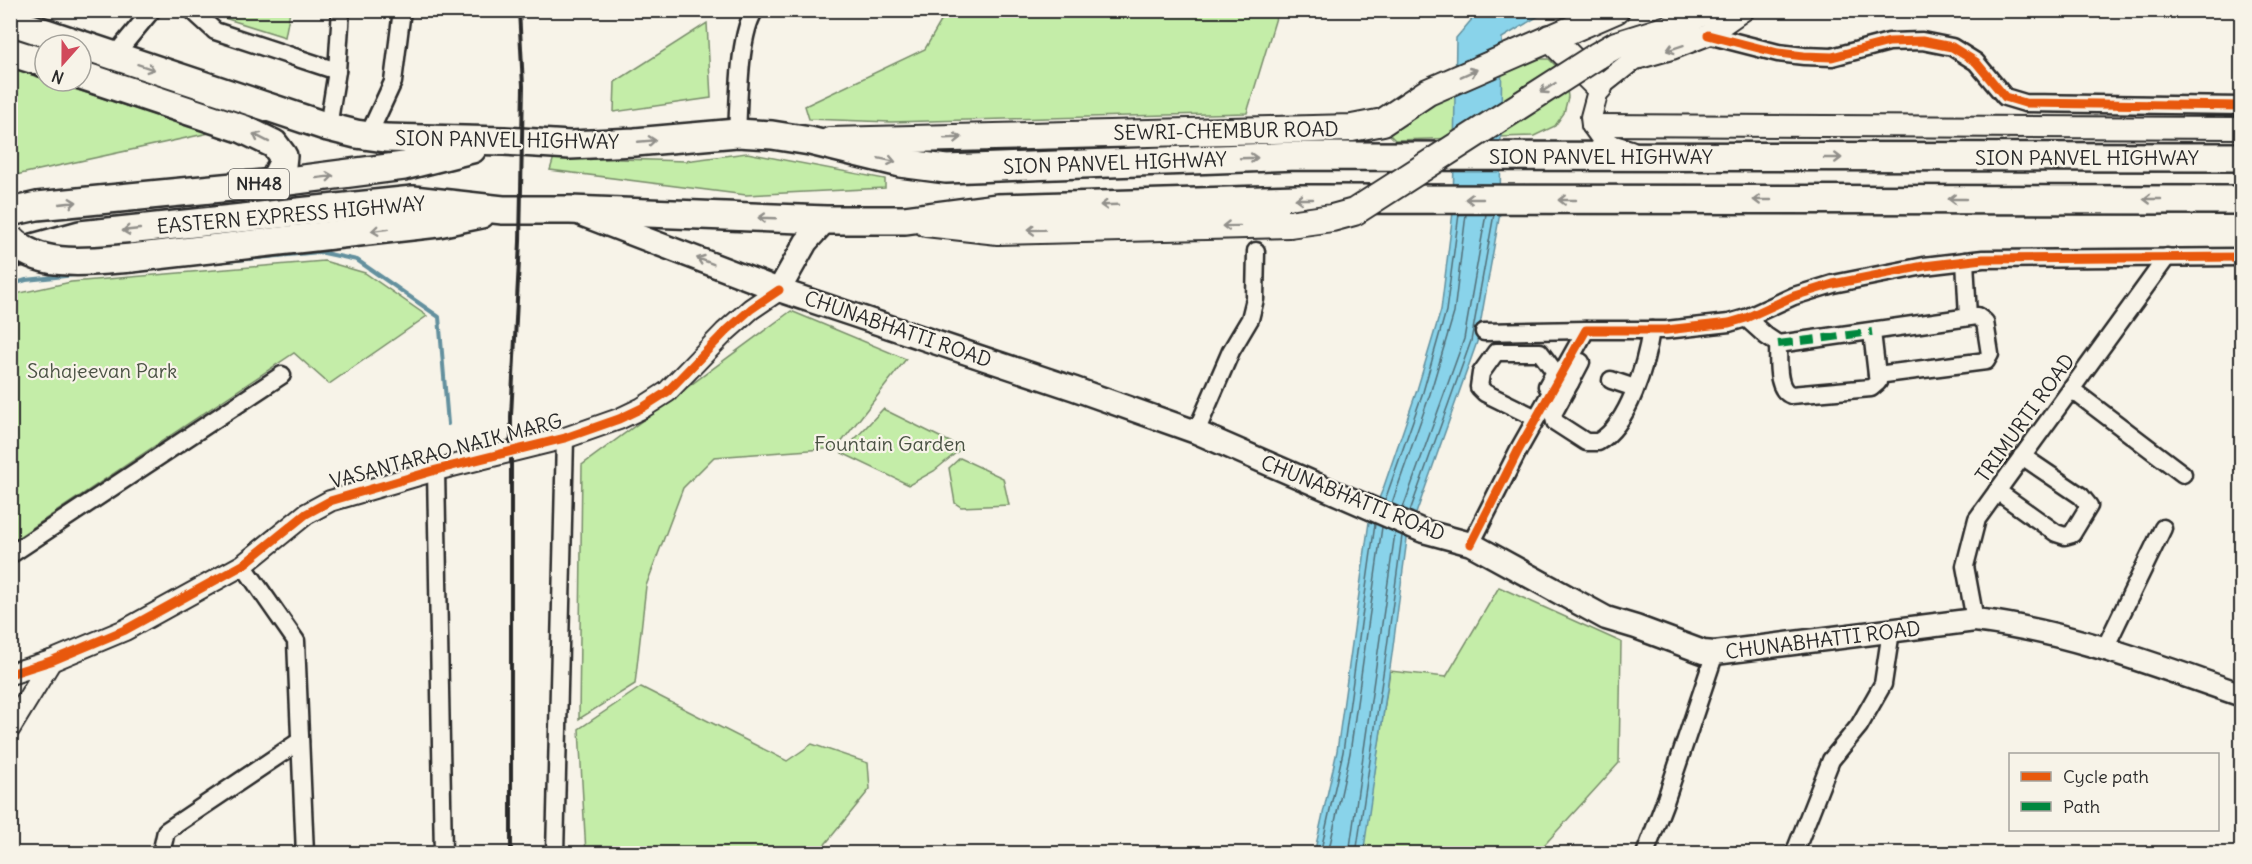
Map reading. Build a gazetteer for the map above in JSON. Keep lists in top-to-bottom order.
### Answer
{
  "streets": {
    "highway": ["SION PANVEL HIGHWAY", "NH48", "EASTERN EXPRESS HIGHWAY"],
    "main road": ["SEWRI-CHEMBUR ROAD", "CHUNABHATTI ROAD", "VASANTARAO NAIK MARG"],
    "street": ["TRIMURTI ROAD"]
  },
  "crossings": [
    ["SEWRI-CHEMBUR ROAD", "SION PANVEL HIGHWAY"],
    ["SION PANVEL HIGHWAY", "EASTERN EXPRESS HIGHWAY"],
    ["NH48", "EASTERN EXPRESS HIGHWAY"],
    ["NH48", "CHUNABHATTI ROAD"],
    ["NH48", "VASANTARAO NAIK MARG"],
    ["CHUNABHATTI ROAD", "TRIMURTI ROAD"],
    ["CHUNABHATTI ROAD", "VASANTARAO NAIK MARG"]
  ],
  "parks": ["Sahajeevan Park", "Fountain Garden"],
  "legend": ["Cycle path", "Path"],
  "north": "bottom"
}
